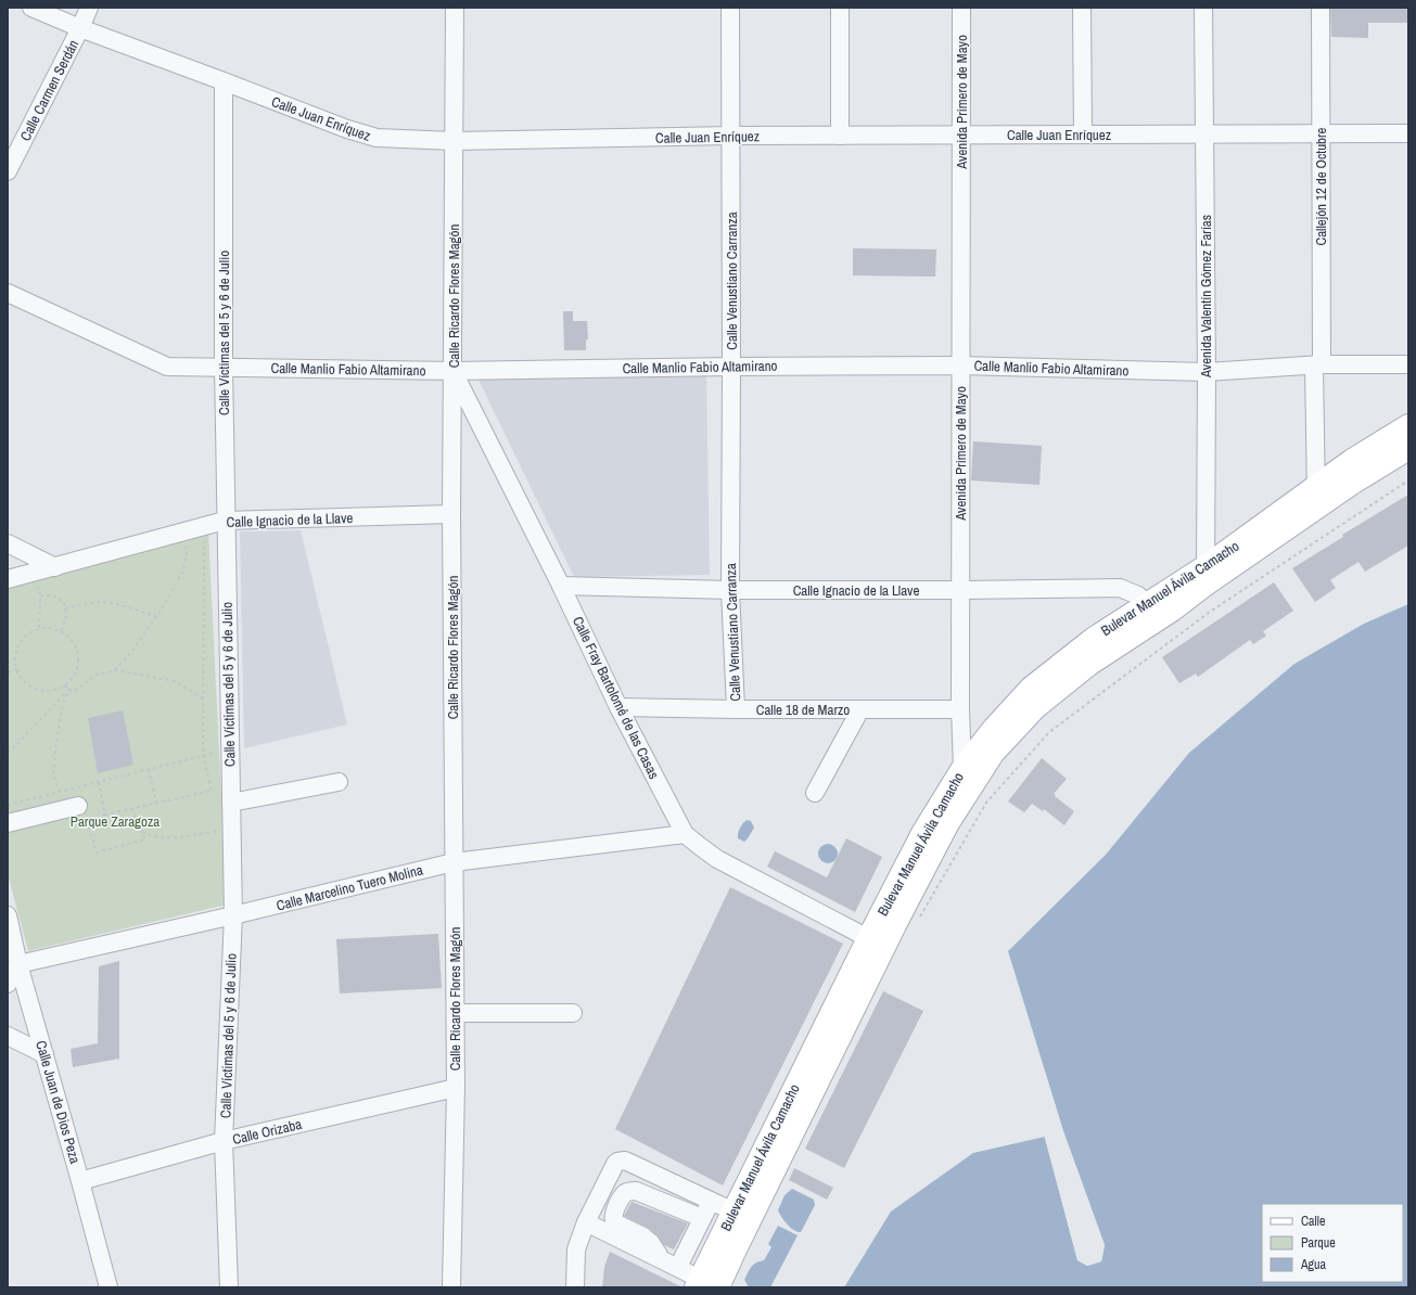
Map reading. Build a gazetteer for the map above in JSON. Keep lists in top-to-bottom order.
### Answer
{
  "streets": {
    "main road": ["Bulevar Manuel Ávila Camacho"],
    "street": [
      "Calle Carmen Serdán",
      "Avenida Primero de Mayo",
      "Calle Juan Enríquez",
      "Callejón 12 de Octubre",
      "Calle Venustiano Carranza",
      "Calle Ricardo Flores Magón",
      "Avenida Valentín Gómez Farías",
      "Calle Víctimas del 5 y 6 de Julio",
      "Calle Manlio Fabio Altamirano",
      "Calle Ignacio de la Llave",
      "Calle Fray Bartolomé de las Casas",
      "Calle 18 de Marzo",
      "Calle Marcelino Tuero Molina",
      "Calle Juan de Dios Peza",
      "Calle Orizaba"
    ]
  },
  "crossings": [
    ["Calle Carmen Serdán", "Calle Juan Enríquez"],
    ["Avenida Primero de Mayo", "Calle Juan Enríquez"],
    ["Avenida Primero de Mayo", "Calle Manlio Fabio Altamirano"],
    ["Avenida Primero de Mayo", "Calle Ignacio de la Llave"],
    ["Avenida Primero de Mayo", "Bulevar Manuel Ávila Camacho"],
    ["Avenida Primero de Mayo", "Calle 18 de Marzo"],
    ["Calle Juan Enríquez", "Callejón 12 de Octubre"],
    ["Calle Juan Enríquez", "Calle Venustiano Carranza"],
    ["Calle Juan Enríquez", "Calle Ricardo Flores Magón"],
    ["Calle Juan Enríquez", "Avenida Valentín Gómez Farías"],
    ["Calle Juan Enríquez", "Calle Víctimas del 5 y 6 de Julio"],
    ["Callejón 12 de Octubre", "Calle Manlio Fabio Altamirano"],
    ["Callejón 12 de Octubre", "Bulevar Manuel Ávila Camacho"],
    ["Calle Venustiano Carranza", "Calle Manlio Fabio Altamirano"],
    ["Calle Venustiano Carranza", "Calle Ignacio de la Llave"],
    ["Calle Venustiano Carranza", "Calle 18 de Marzo"],
    ["Calle Ricardo Flores Magón", "Calle Manlio Fabio Altamirano"],
    ["Calle Ricardo Flores Magón", "Calle Ignacio de la Llave"],
    ["Calle Ricardo Flores Magón", "Calle Fray Bartolomé de las Casas"],
    ["Calle Ricardo Flores Magón", "Calle Marcelino Tuero Molina"],
    ["Calle Ricardo Flores Magón", "Calle Orizaba"],
    ["Avenida Valentín Gómez Farías", "Calle Manlio Fabio Altamirano"],
    ["Avenida Valentín Gómez Farías", "Bulevar Manuel Ávila Camacho"],
    ["Calle Víctimas del 5 y 6 de Julio", "Calle Manlio Fabio Altamirano"],
    ["Calle Víctimas del 5 y 6 de Julio", "Calle Ignacio de la Llave"],
    ["Calle Víctimas del 5 y 6 de Julio", "Calle Marcelino Tuero Molina"],
    ["Calle Víctimas del 5 y 6 de Julio", "Calle Orizaba"],
    ["Calle Manlio Fabio Altamirano", "Calle Fray Bartolomé de las Casas"],
    ["Calle Ignacio de la Llave", "Bulevar Manuel Ávila Camacho"],
    ["Calle Ignacio de la Llave", "Calle Fray Bartolomé de las Casas"],
    ["Bulevar Manuel Ávila Camacho", "Calle Fray Bartolomé de las Casas"],
    ["Calle Fray Bartolomé de las Casas", "Calle 18 de Marzo"],
    ["Calle Fray Bartolomé de las Casas", "Calle Marcelino Tuero Molina"],
    ["Calle Marcelino Tuero Molina", "Calle Juan de Dios Peza"],
    ["Calle Juan de Dios Peza", "Calle Orizaba"]
  ],
  "parks": ["Parque Zaragoza"],
  "legend": ["Calle", "Parque", "Agua"]
}
